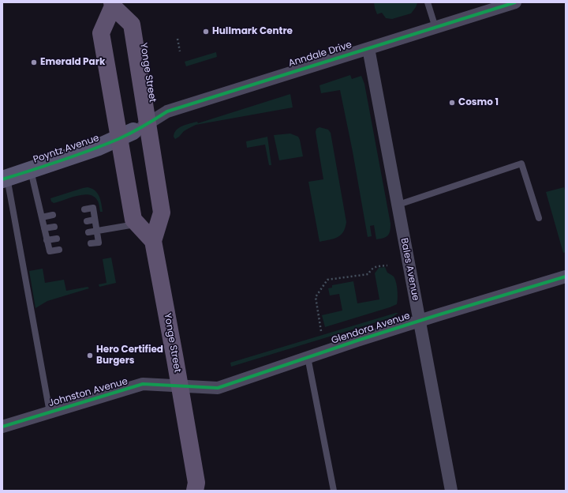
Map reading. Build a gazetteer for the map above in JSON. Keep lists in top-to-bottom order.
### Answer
{
  "streets": {
    "main road": ["Yonge Street"],
    "street": [
      "Anndale Drive",
      "Poyntz Avenue",
      "Bales Avenue",
      "Glendora Avenue",
      "Johnston Avenue"
    ]
  },
  "crossings": [
    ["Anndale Drive", "Yonge Street"],
    ["Anndale Drive", "Poyntz Avenue"],
    ["Anndale Drive", "Bales Avenue"],
    ["Yonge Street", "Poyntz Avenue"],
    ["Yonge Street", "Glendora Avenue"],
    ["Yonge Street", "Johnston Avenue"],
    ["Bales Avenue", "Glendora Avenue"],
    ["Glendora Avenue", "Johnston Avenue"]
  ],
  "places": [
    "Hullmark Centre",
    "Emerald Park",
    "Cosmo 1",
    "Hero Certified Burgers"
  ]
}
